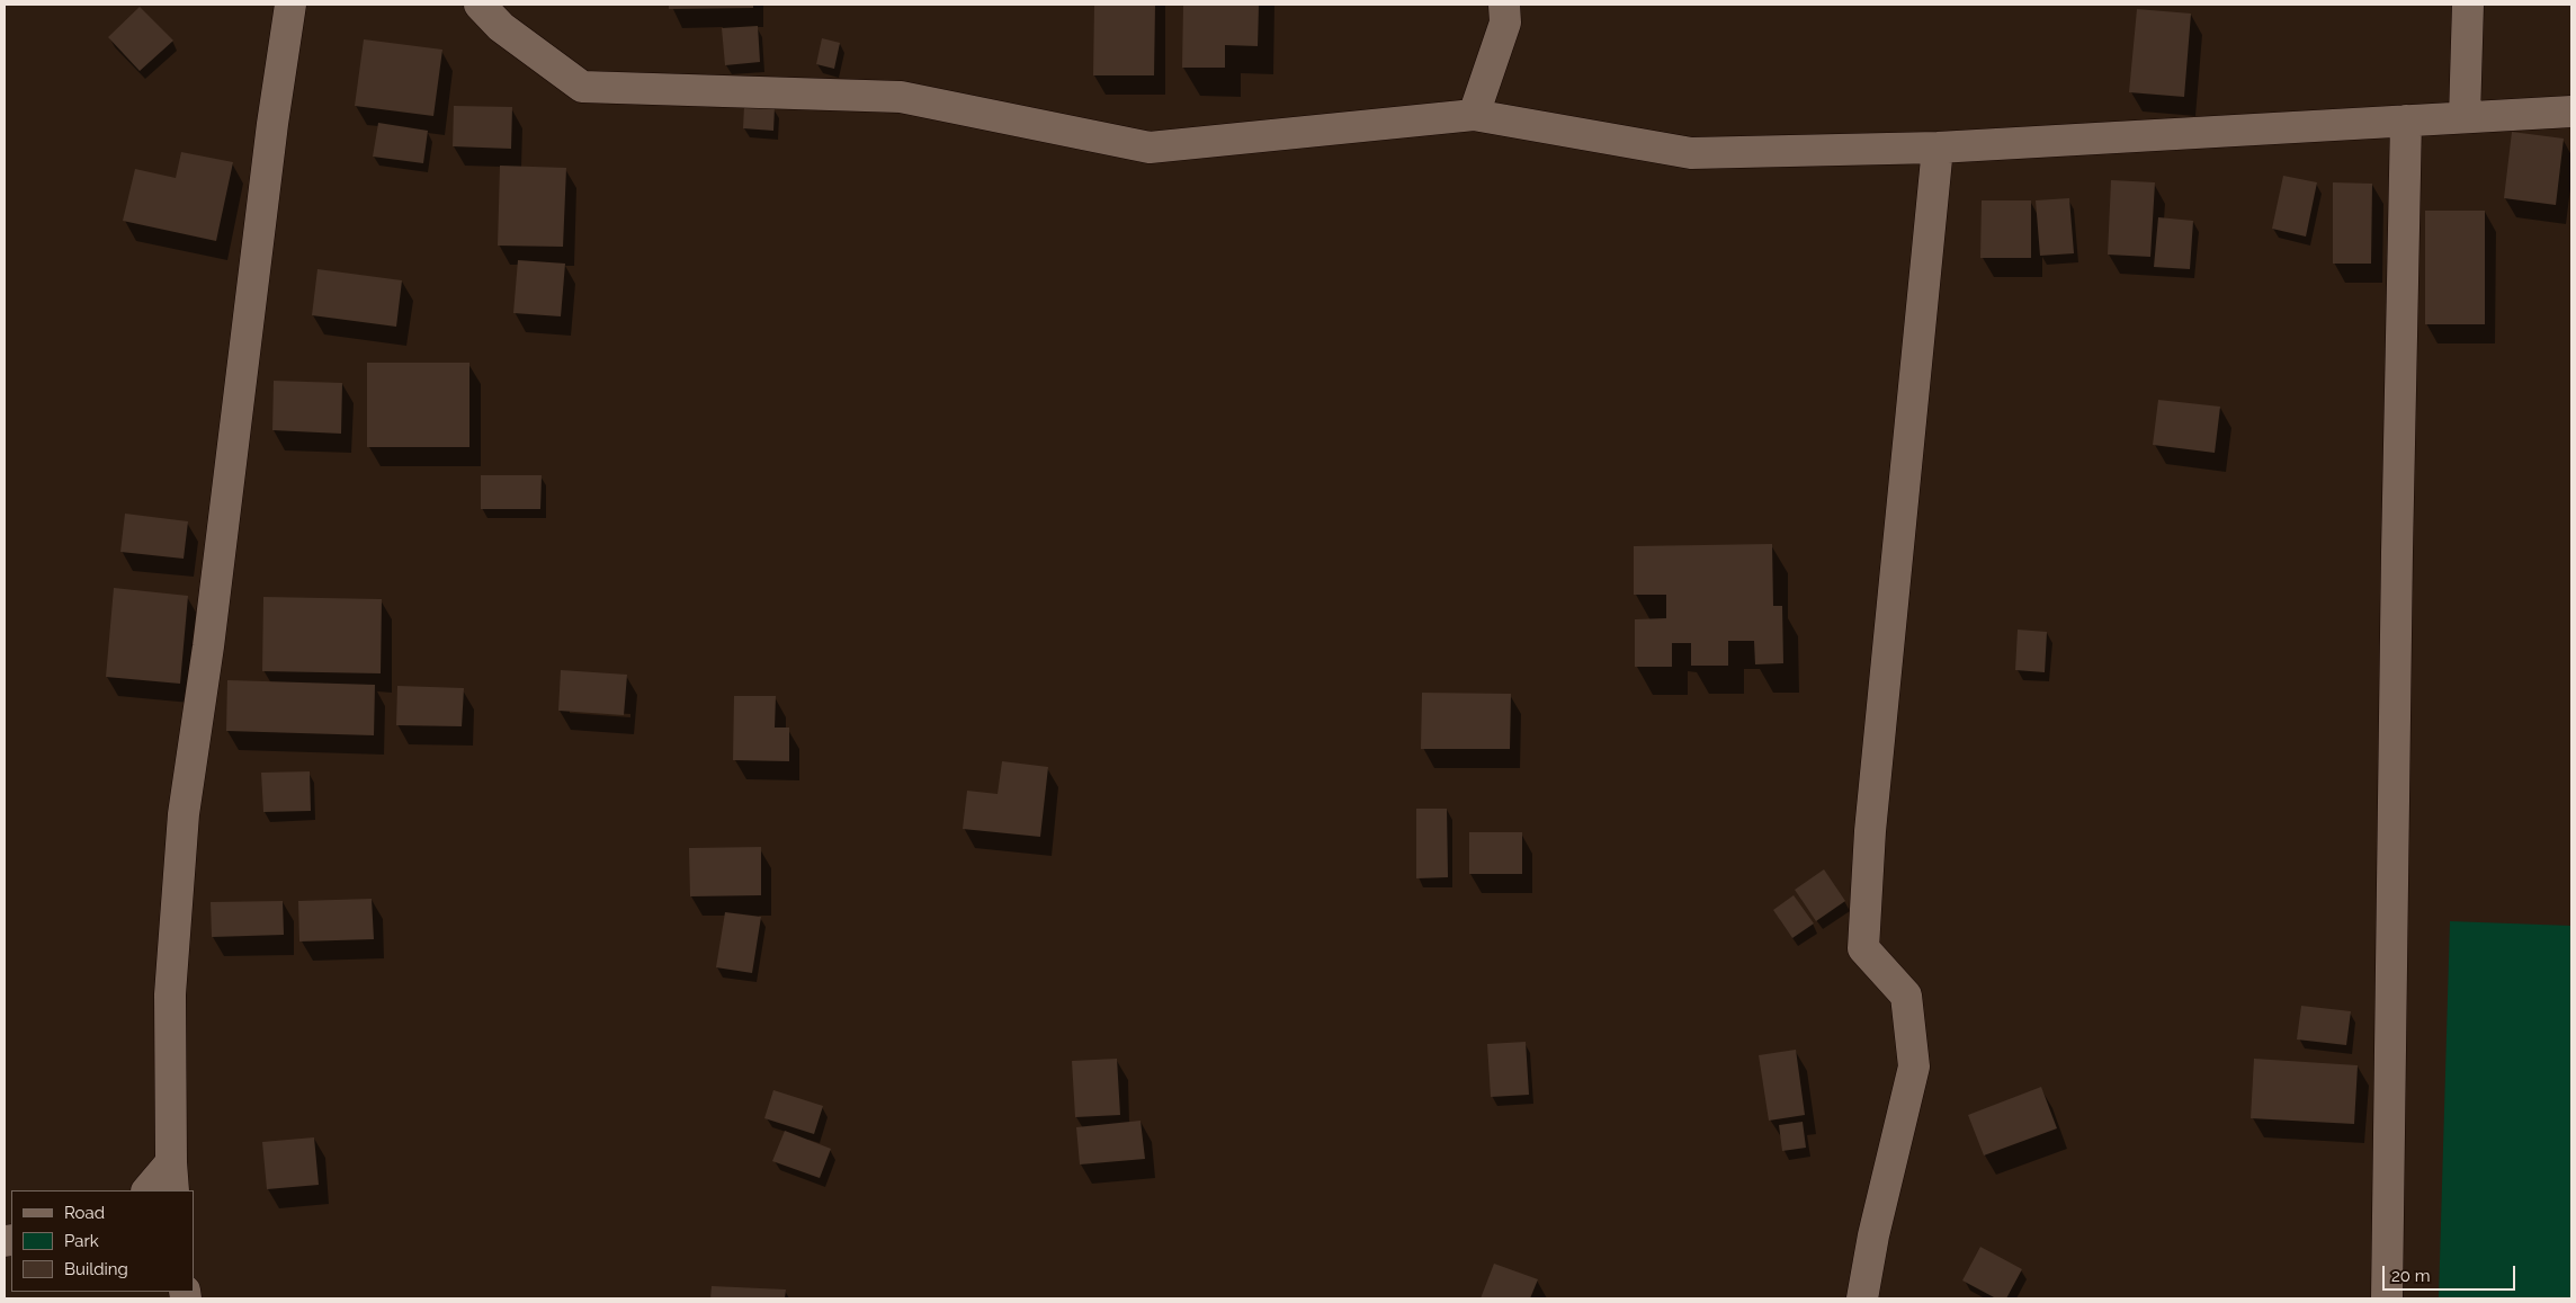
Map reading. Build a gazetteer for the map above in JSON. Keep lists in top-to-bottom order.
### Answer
{
  "legend": ["Road", "Park", "Building"],
  "scale_bar": "20 m"
}
